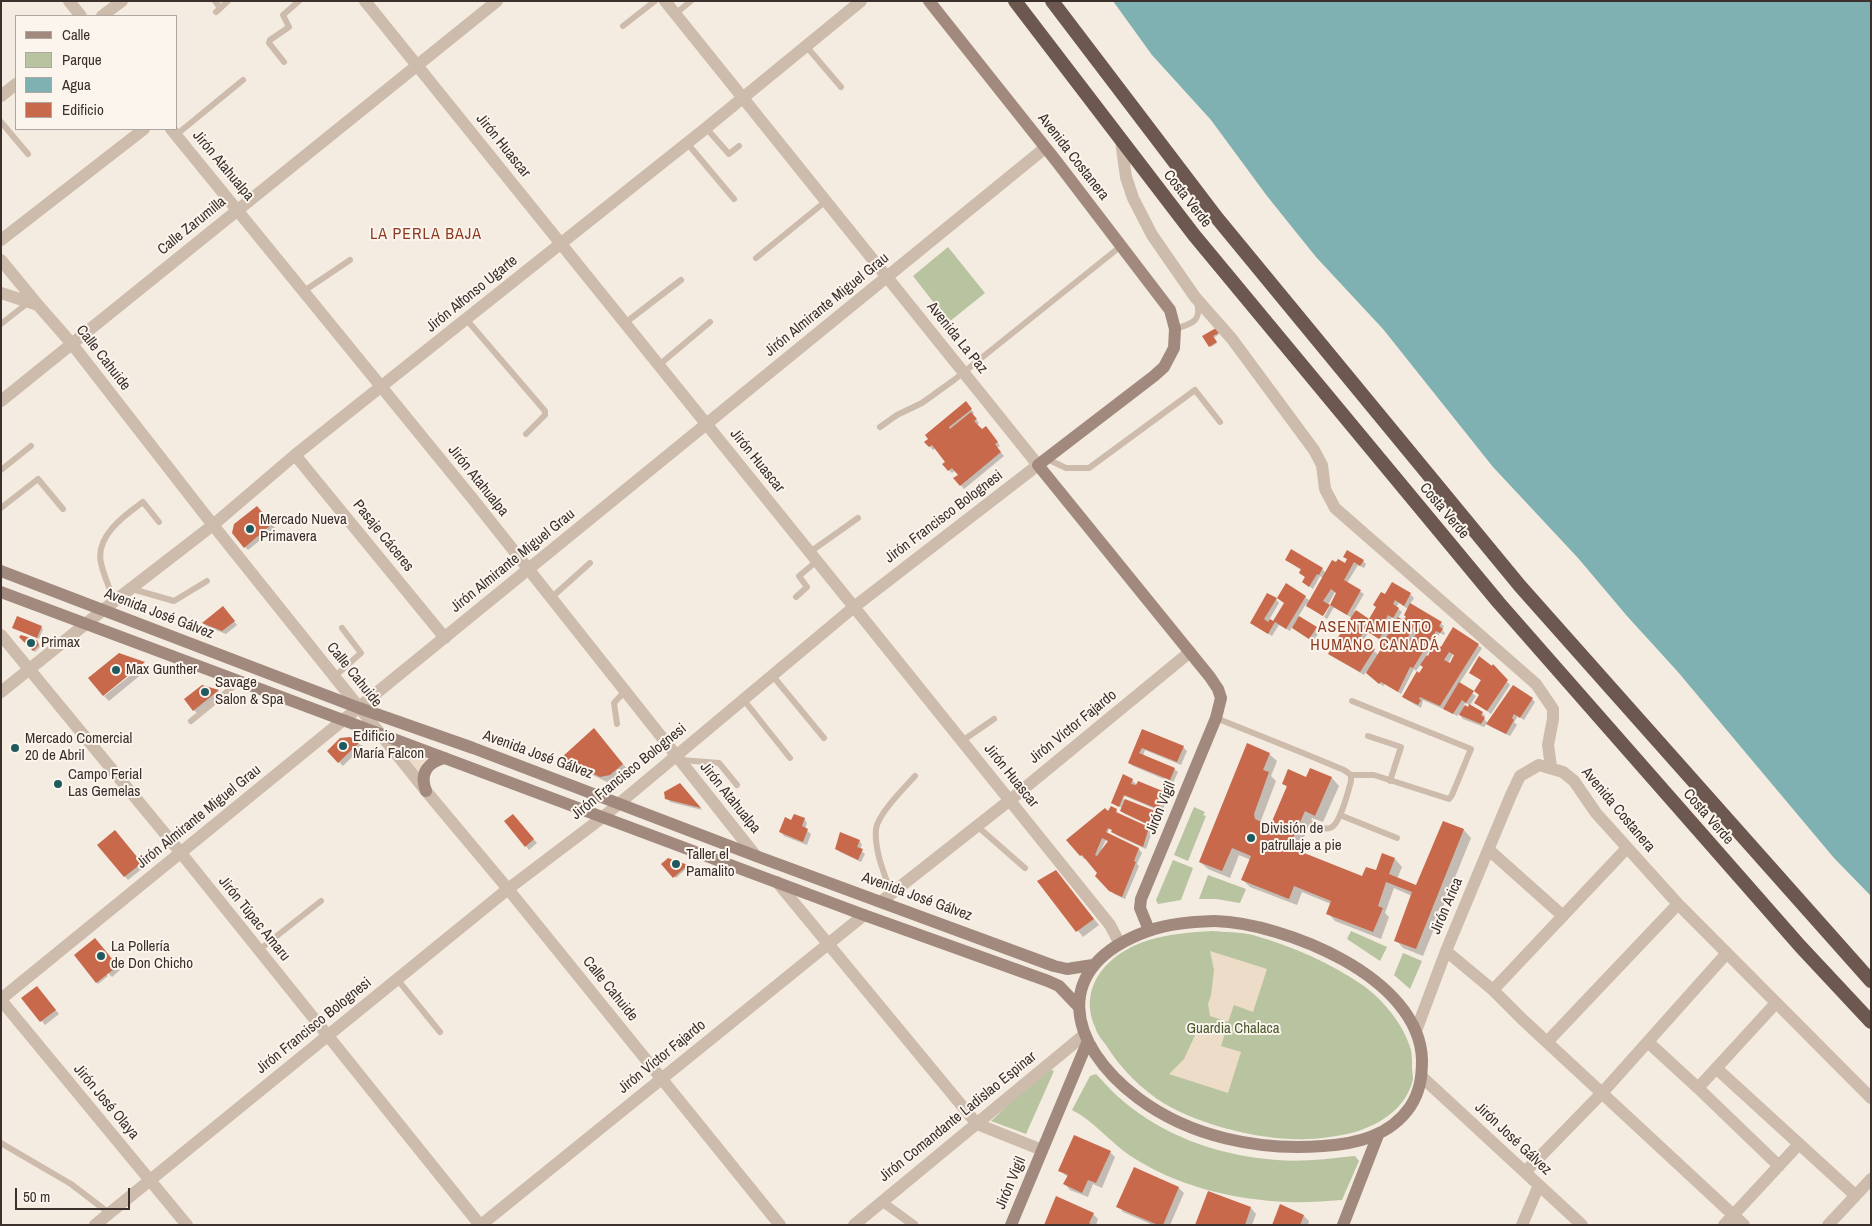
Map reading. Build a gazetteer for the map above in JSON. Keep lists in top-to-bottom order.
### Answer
{
  "streets": {
    "highway": ["Costa Verde"],
    "main road": [
      "Avenida Costanera",
      "Avenida La Paz",
      "Jirón Francisco Bolognesi",
      "Avenida José Gálvez",
      "Jirón Vigil"
    ],
    "street": [
      "Jirón Huascar",
      "Jirón Atahualpa",
      "Calle Zarumilla",
      "Jirón Alfonso Ugarte",
      "Jirón Almirante Miguel Grau",
      "Calle Cahuide",
      "Pasaje Cáceres",
      "Jirón Víctor Fajardo",
      "Jirón Arica",
      "Jirón Túpac Amaru",
      "Jirón José Olaya",
      "Jirón Comandante Ladislao Espinar",
      "Jirón José Gálvez"
    ]
  },
  "crossings": [
    ["Jirón Huascar", "Calle Zarumilla"],
    ["Jirón Huascar", "Jirón Alfonso Ugarte"],
    ["Jirón Huascar", "Jirón Almirante Miguel Grau"],
    ["Jirón Huascar", "Jirón Francisco Bolognesi"],
    ["Jirón Huascar", "Jirón Víctor Fajardo"],
    ["Avenida Costanera", "Jirón Almirante Miguel Grau"],
    ["Avenida Costanera", "Jirón Francisco Bolognesi"],
    ["Avenida Costanera", "Jirón Arica"],
    ["Jirón Atahualpa", "Calle Zarumilla"],
    ["Jirón Atahualpa", "Jirón Alfonso Ugarte"],
    ["Jirón Atahualpa", "Jirón Almirante Miguel Grau"],
    ["Jirón Atahualpa", "Jirón Francisco Bolognesi"],
    ["Jirón Atahualpa", "Avenida José Gálvez"],
    ["Calle Zarumilla", "Calle Cahuide"],
    ["Jirón Alfonso Ugarte", "Avenida La Paz"],
    ["Jirón Alfonso Ugarte", "Calle Cahuide"],
    ["Jirón Alfonso Ugarte", "Pasaje Cáceres"],
    ["Jirón Alfonso Ugarte", "Avenida José Gálvez"],
    ["Jirón Almirante Miguel Grau", "Avenida La Paz"],
    ["Jirón Almirante Miguel Grau", "Calle Cahuide"],
    ["Jirón Almirante Miguel Grau", "Pasaje Cáceres"],
    ["Jirón Almirante Miguel Grau", "Avenida José Gálvez"],
    ["Jirón Almirante Miguel Grau", "Jirón Túpac Amaru"],
    ["Jirón Almirante Miguel Grau", "Jirón José Olaya"],
    ["Avenida La Paz", "Jirón Francisco Bolognesi"],
    ["Avenida La Paz", "Jirón Víctor Fajardo"],
    ["Avenida La Paz", "Jirón Vigil"],
    ["Calle Cahuide", "Jirón Francisco Bolognesi"],
    ["Calle Cahuide", "Avenida José Gálvez"],
    ["Calle Cahuide", "Jirón Víctor Fajardo"],
    ["Jirón Francisco Bolognesi", "Avenida José Gálvez"],
    ["Jirón Francisco Bolognesi", "Jirón Túpac Amaru"],
    ["Jirón Francisco Bolognesi", "Jirón José Olaya"],
    ["Avenida José Gálvez", "Jirón Víctor Fajardo"],
    ["Jirón Víctor Fajardo", "Jirón Túpac Amaru"],
    ["Jirón Vigil", "Jirón Comandante Ladislao Espinar"]
  ],
  "districts": ["LA PERLA BAJA", "ASENTAMIENTO HUMANO CANADÁ"],
  "parks": ["Guardia Chalaca"],
  "places": [
    "Mercado Nueva Primavera",
    "Primax",
    "Max Gunther",
    "Savage Salon & Spa",
    "Edificio María Falcon",
    "Mercado Comercial 20 de Abril",
    "Campo Ferial Las Gemelas",
    "División de patrullaje a pie",
    "Taller el Pamalito",
    "La Pollería de Don Chicho"
  ],
  "legend": [
    "Calle",
    "Parque",
    "Agua",
    "Edificio"
  ],
  "scale_bar": "50 m"
}
